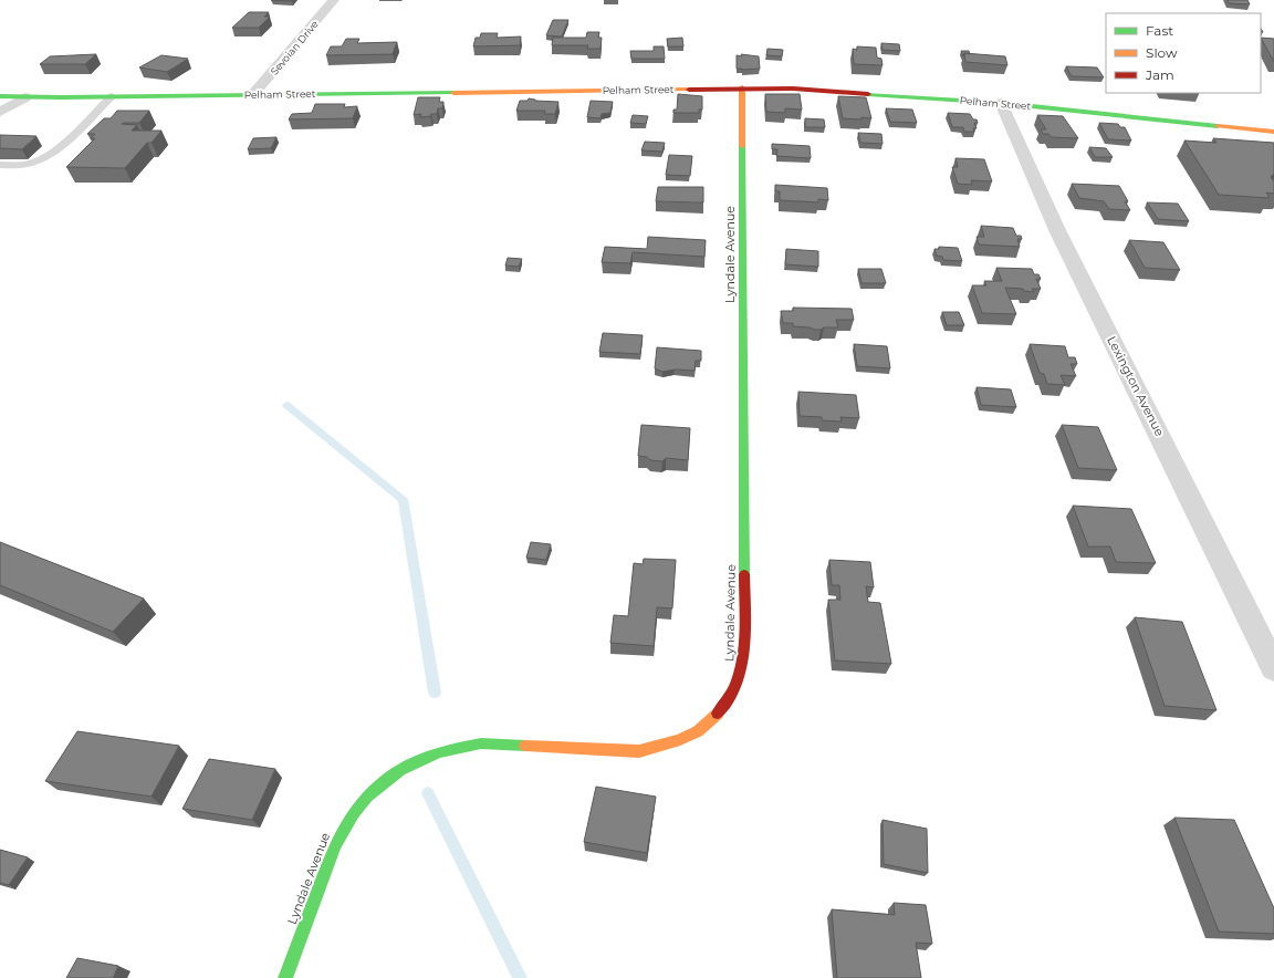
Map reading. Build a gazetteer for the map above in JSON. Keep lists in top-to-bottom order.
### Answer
{
  "streets": {
    "street": [
      "Sevoian Drive",
      "Pelham Street",
      "Lyndale Avenue",
      "Lexington Avenue"
    ]
  },
  "crossings": [
    ["Sevoian Drive", "Pelham Street"],
    ["Pelham Street", "Lyndale Avenue"],
    ["Pelham Street", "Lexington Avenue"]
  ],
  "legend": ["Fast", "Slow", "Jam"]
}
